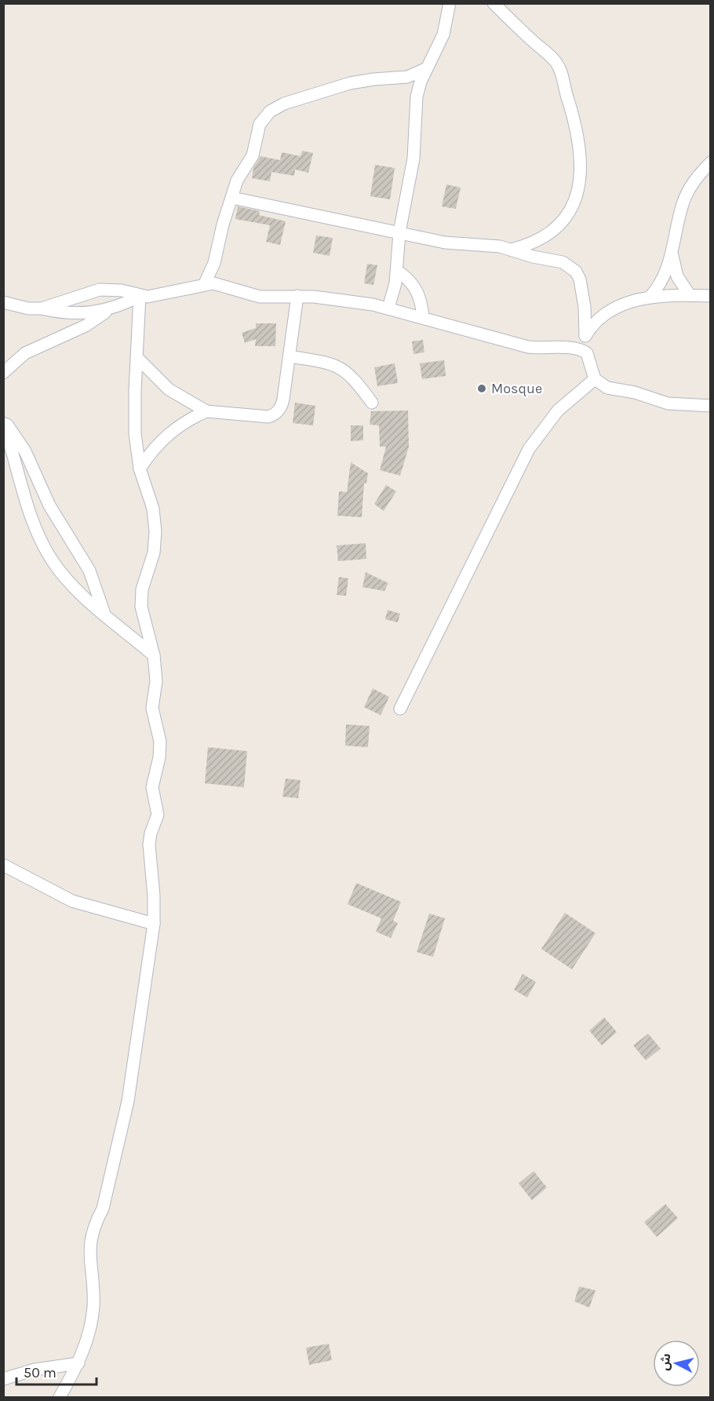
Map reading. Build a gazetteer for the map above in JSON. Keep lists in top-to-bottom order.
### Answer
{
  "places": ["Mosque"],
  "scale_bar": "50 m",
  "north": "left"
}
